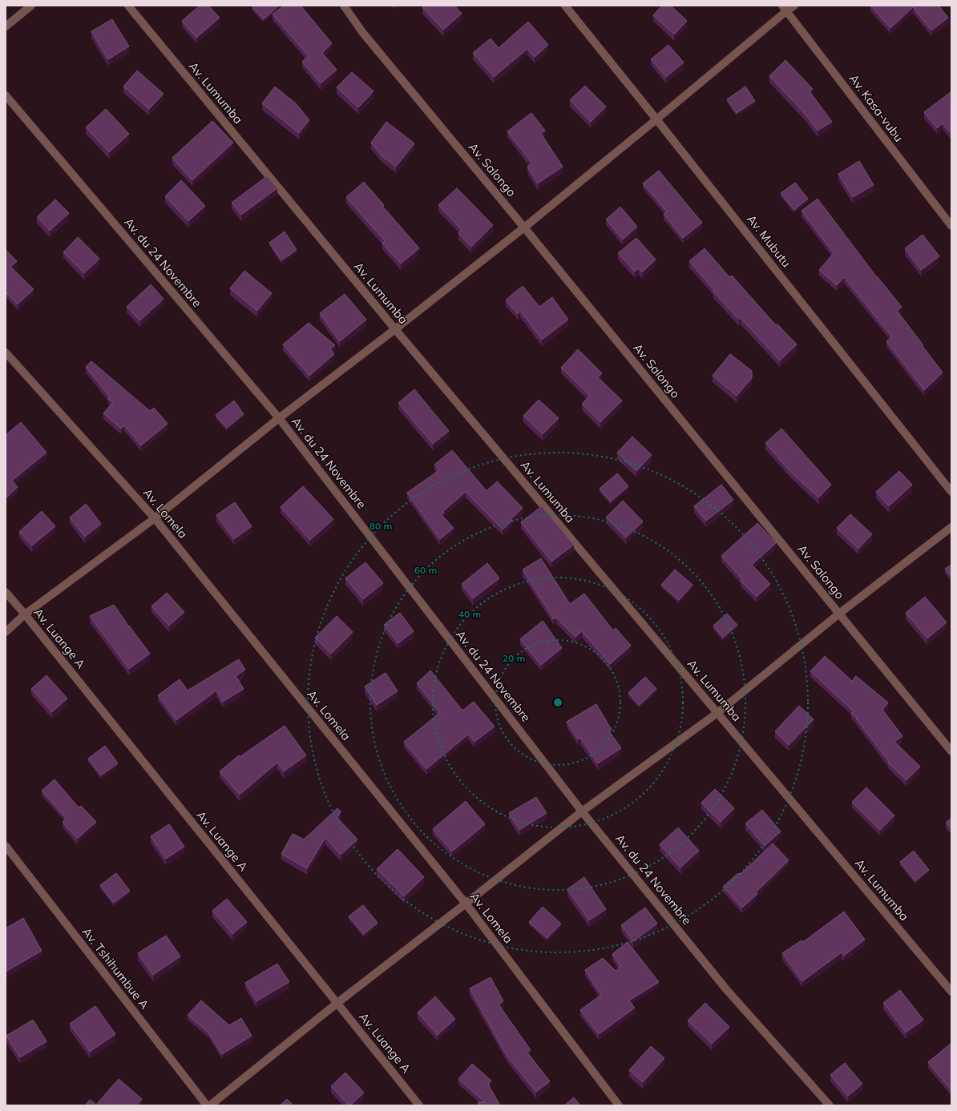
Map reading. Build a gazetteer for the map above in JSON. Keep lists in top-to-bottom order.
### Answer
{
  "streets": {
    "street": [
      "Av. Lumumba",
      "Av. Kasa-vubu",
      "Av. Salongo",
      "Av. Mubutu",
      "Av. du 24 Novembre",
      "Av. Lomela",
      "Av. Luange A",
      "Av. Tshihumbue A"
    ]
  },
  "rings": [
    "80 m",
    "60 m",
    "40 m",
    "20 m"
  ]
}
